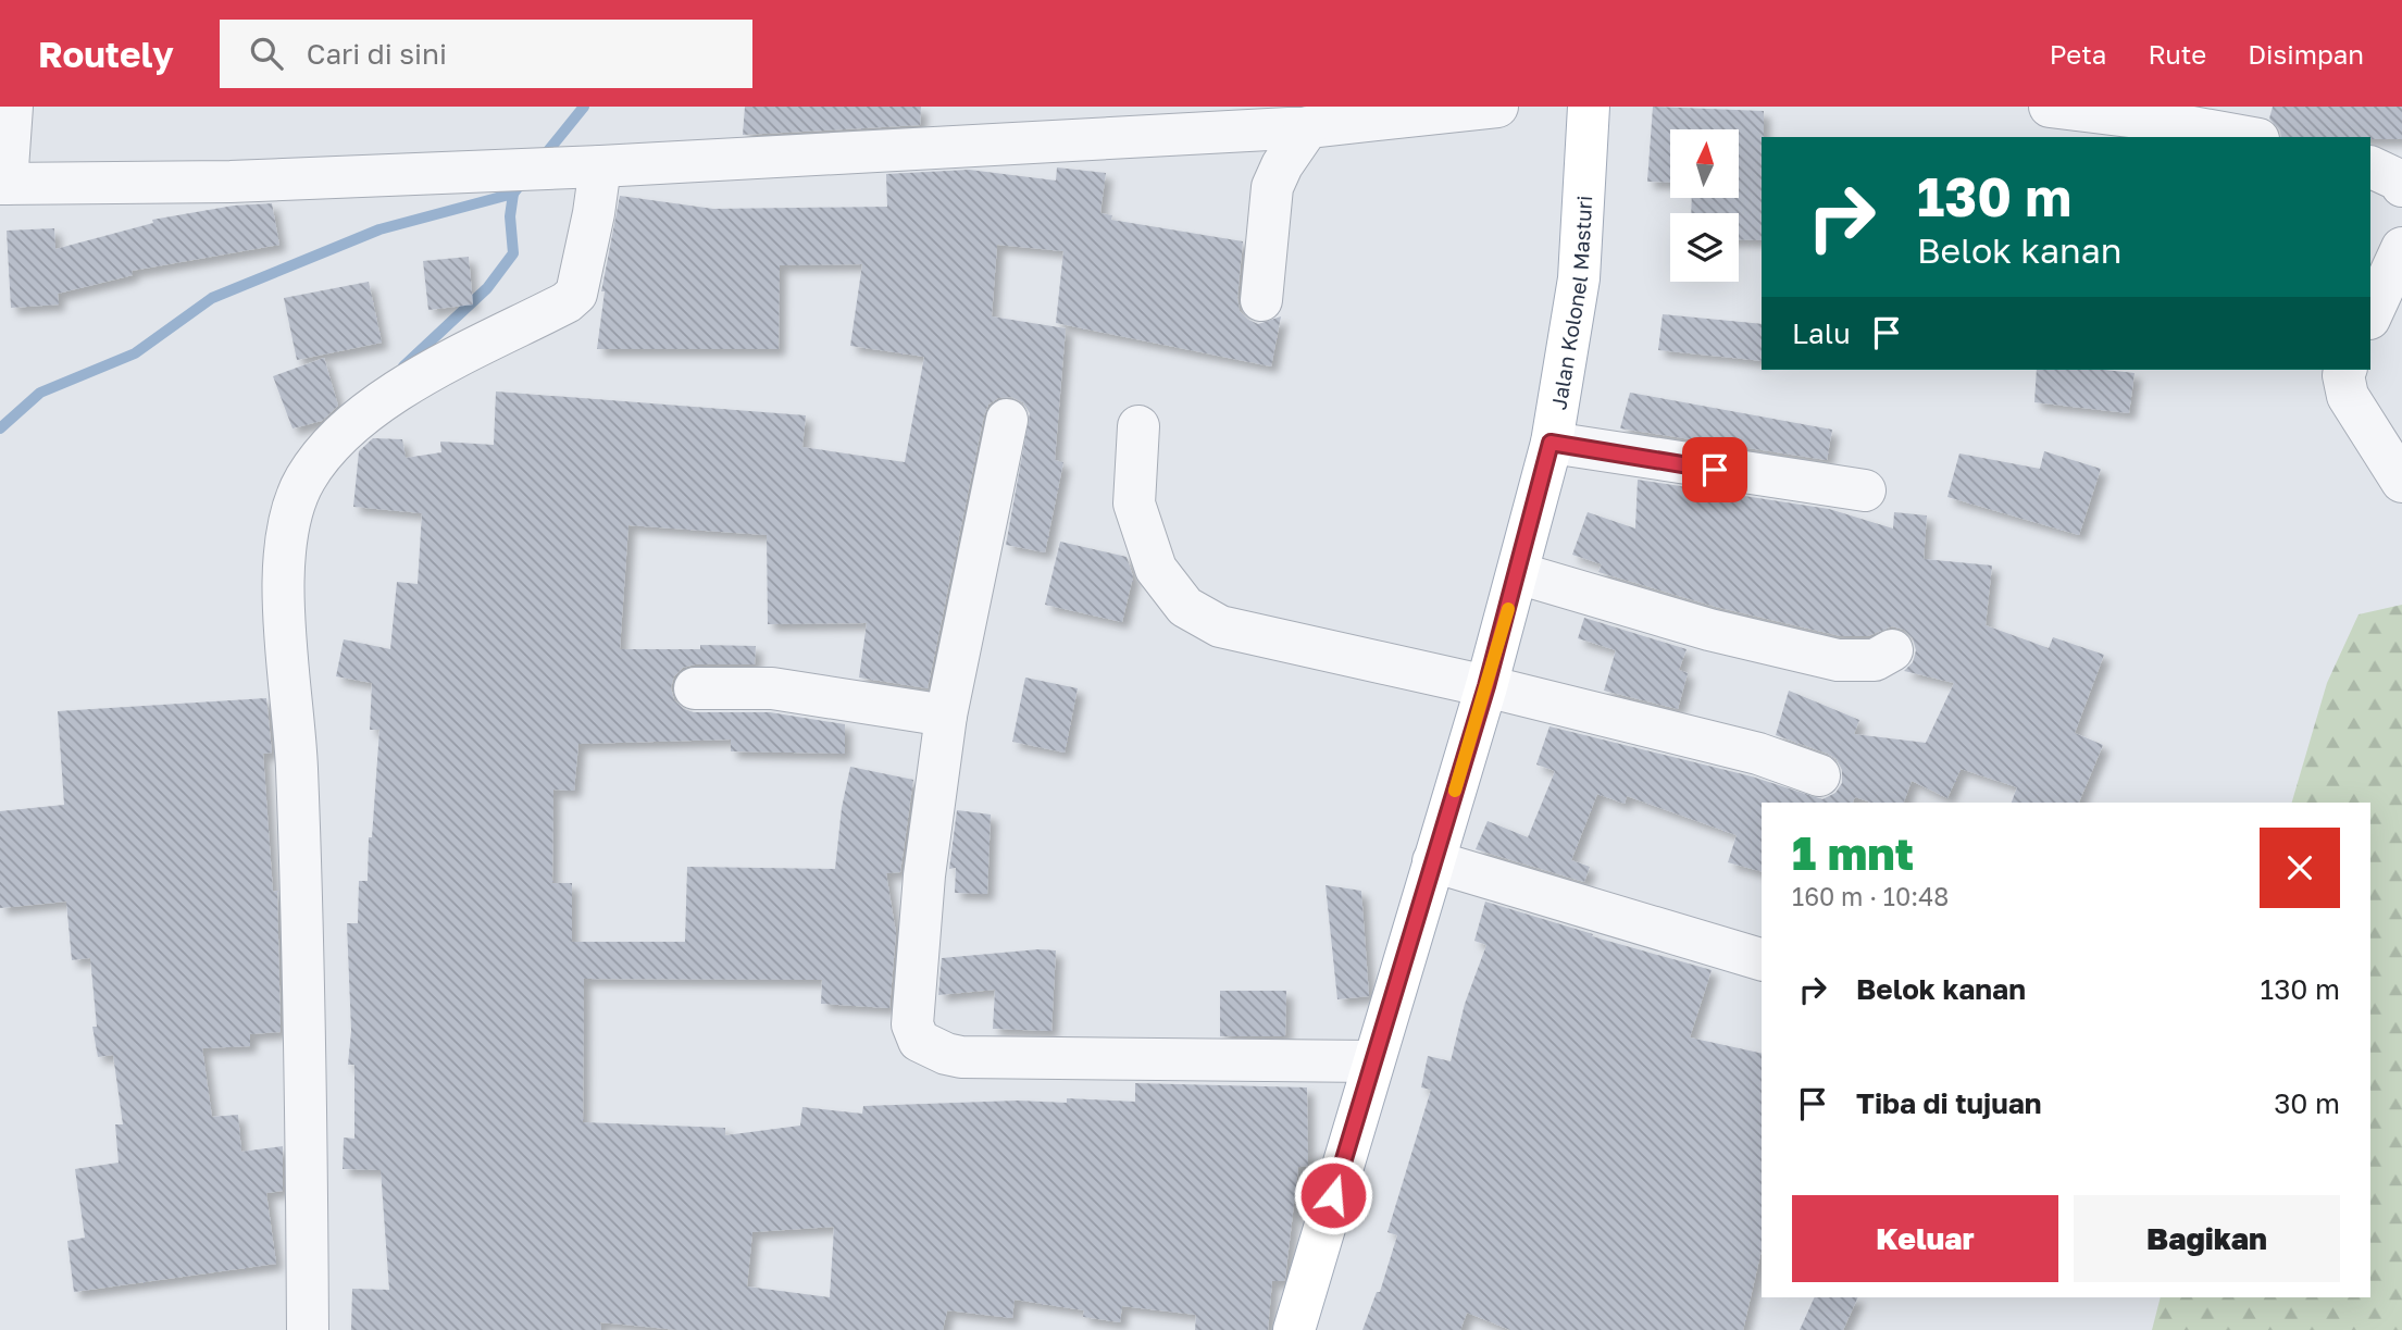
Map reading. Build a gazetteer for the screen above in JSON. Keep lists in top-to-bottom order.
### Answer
{
  "streets": {
    "main road": ["Jalan Kolonel Masturi"]
  },
  "north": "top",
  "page": {
    "header": "Routely",
    "search": "Cari di sini",
    "nav": ["Peta", "Rute", "Disimpan"],
    "turn": ["130 m", "Belok kanan"],
    "then": "Lalu",
    "heading": ["1 mnt", "160 m · 10:48"],
    "list": [
      {
        "name": "Belok kanan",
        "value": "130 m"
      },
      {
        "name": "Tiba di tujuan",
        "value": "30 m"
      }
    ],
    "buttons": ["Keluar", "Bagikan"]
  }
}
